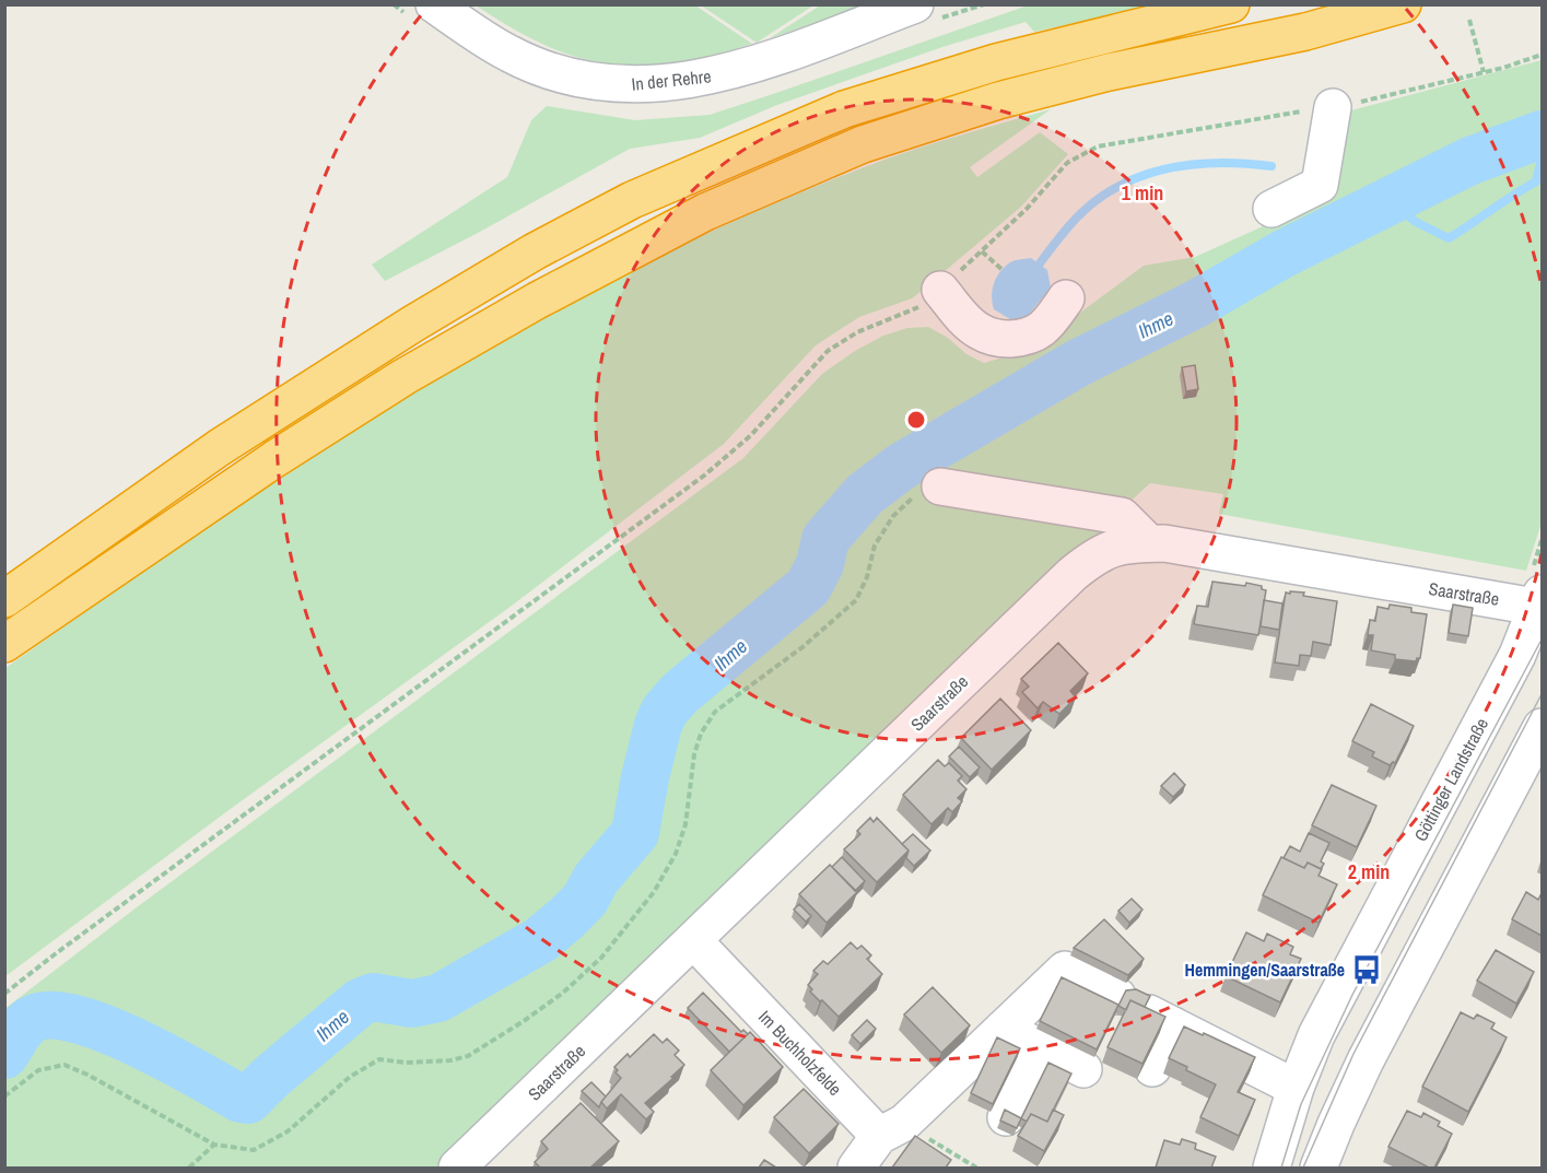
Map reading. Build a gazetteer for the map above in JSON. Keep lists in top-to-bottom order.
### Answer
{
  "streets": {
    "street": [
      "In der Rehre",
      "Saarstraße",
      "Göttinger Landstraße",
      "Im Buchholzfelde"
    ]
  },
  "crossings": [
    ["Saarstraße", "Göttinger Landstraße"],
    ["Saarstraße", "Im Buchholzfelde"]
  ],
  "water": ["Ihme"],
  "places": {
    "bus stop": ["Hemmingen/Saarstraße"]
  },
  "rings": ["1 min", "2 min"]
}
